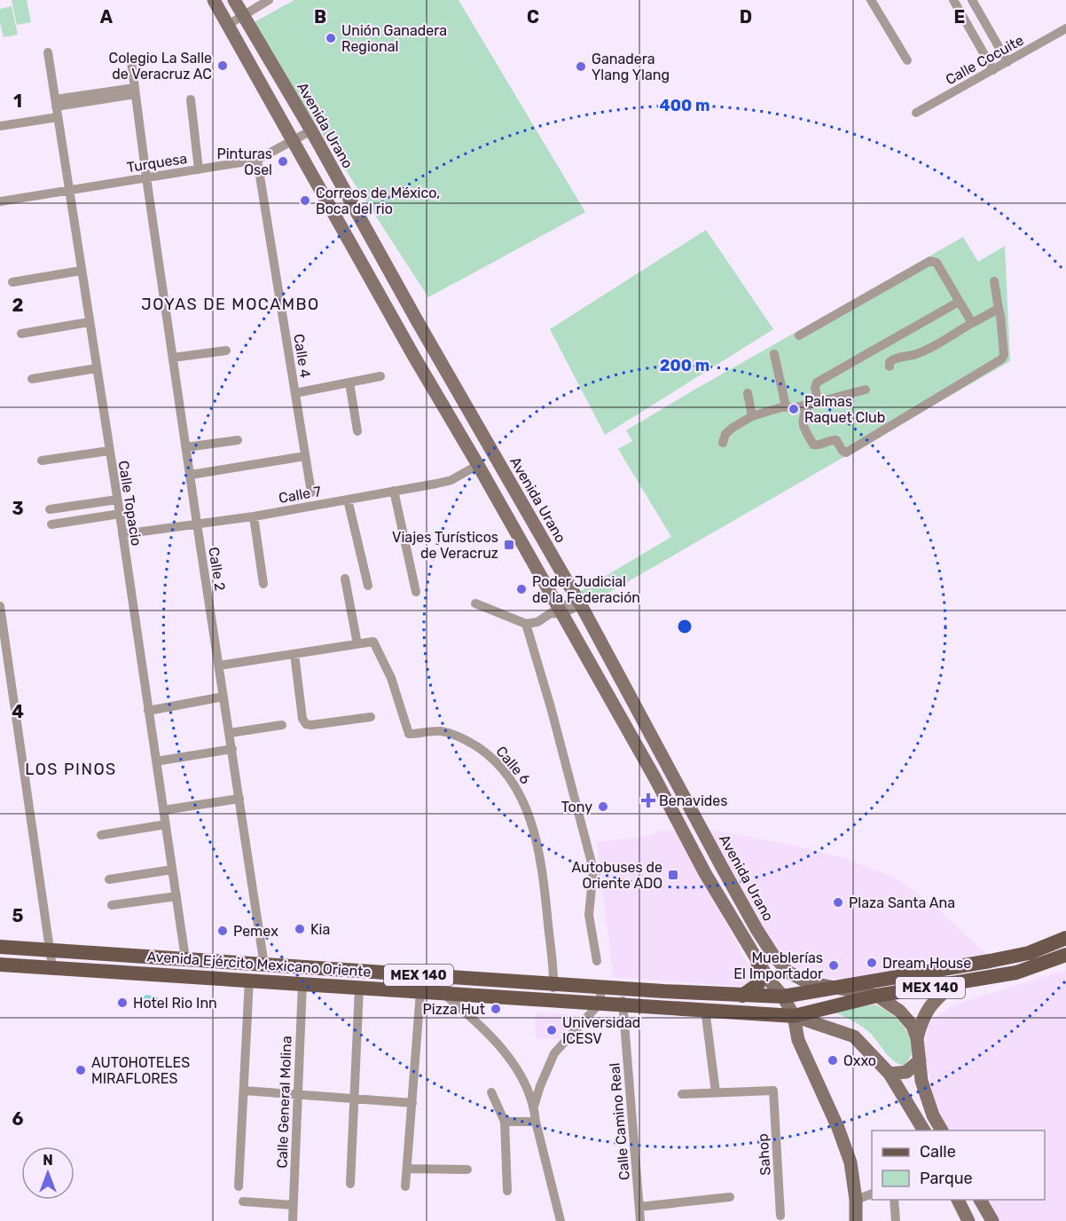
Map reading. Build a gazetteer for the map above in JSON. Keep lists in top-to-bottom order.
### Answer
{
  "streets": {
    "main road": ["Avenida Urano", "Avenida Ejército Mexicano Oriente", "MEX 140"],
    "street": [
      "Calle Cocuite",
      "Turquesa",
      "Calle 4",
      "Calle 7",
      "Calle Topacio",
      "Calle 2",
      "Calle 6",
      "Calle General Molina",
      "Calle Camino Real",
      "Sahop"
    ]
  },
  "crossings": [
    ["Avenida Urano", "Turquesa"],
    ["Avenida Urano", "Avenida Ejército Mexicano Oriente"],
    ["Avenida Urano", "MEX 140"],
    ["Turquesa", "Calle 4"],
    ["Turquesa", "Calle Topacio"],
    ["Turquesa", "Calle 2"],
    ["Calle 7", "Calle Topacio"],
    ["Calle 7", "Calle 2"],
    ["Calle Topacio", "Avenida Ejército Mexicano Oriente"],
    ["Calle 2", "Calle 6"],
    ["Calle 2", "Avenida Ejército Mexicano Oriente"],
    ["Calle 6", "Avenida Ejército Mexicano Oriente"],
    ["Avenida Ejército Mexicano Oriente", "MEX 140"],
    ["Avenida Ejército Mexicano Oriente", "Calle General Molina"],
    ["Avenida Ejército Mexicano Oriente", "Calle Camino Real"]
  ],
  "districts": ["JOYAS DE MOCAMBO", "LOS PINOS"],
  "places": {
    "other": [
      "Unión Ganadera Regional",
      "Colegio La Salle de Veracruz AC",
      "Ganadera Ylang Ylang",
      "Pinturas Osel",
      "Correos de México, Boca del rio",
      "Palmas Raquet Club",
      "Poder Judicial de la Federación",
      "Tony",
      "Plaza Santa Ana",
      "Kia",
      "Pemex",
      "Dream House",
      "Mueblerías El Importador",
      "Hotel Rio Inn",
      "Pizza Hut",
      "Universidad ICESV",
      "Oxxo",
      "AUTOHOTELES MIRAFLORES"
    ],
    "transit": ["Viajes Turísticos de Veracruz", "Autobuses de Oriente ADO"],
    "health": ["Benavides"]
  },
  "legend": ["Calle", "Parque"],
  "north": "top",
  "grid": {
    "columns": [
      "A",
      "B",
      "C",
      "D",
      "E"
    ],
    "rows": [
      "1",
      "2",
      "3",
      "4",
      "5",
      "6"
    ]
  },
  "rings": ["400 m", "200 m"]
}
